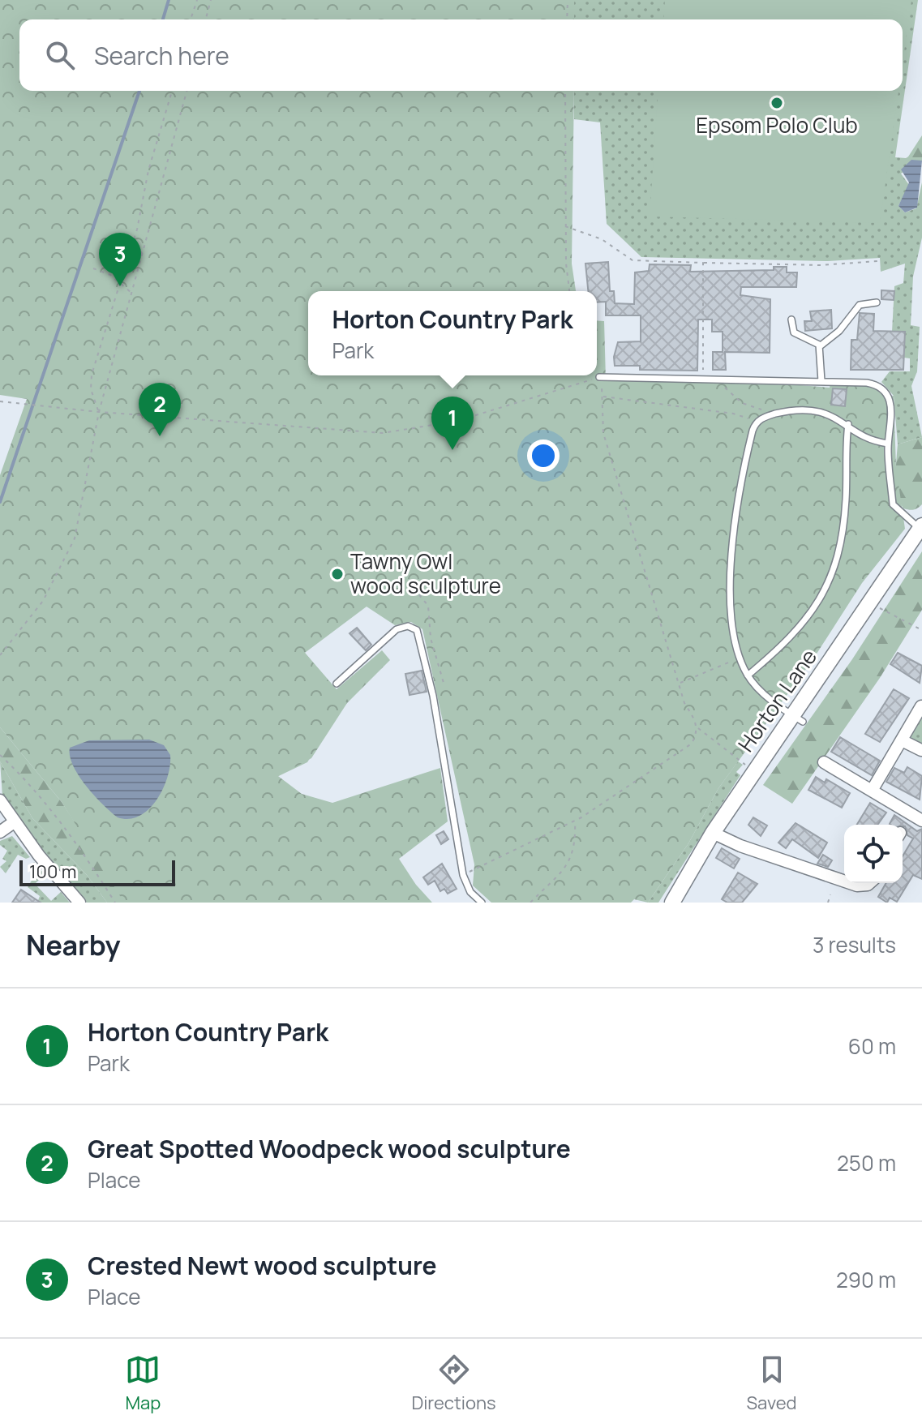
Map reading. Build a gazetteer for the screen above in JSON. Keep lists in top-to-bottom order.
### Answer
{
  "streets": {
    "street": ["Horton Lane"]
  },
  "places": ["Epsom Polo Club", "Tawny Owl wood sculpture"],
  "scale_bar": "100 m",
  "page": {
    "search": "Search here",
    "pins": ["3", "2", "1"],
    "popup": ["Horton Country Park", "Park"],
    "scale": "100 m",
    "heading": ["Nearby", "3 results"],
    "list": [
      {
        "mark": "1",
        "name": "Horton Country Park",
        "note": "Park",
        "value": "60 m"
      },
      {
        "mark": "2",
        "name": "Great Spotted Woodpeck wood sculpture",
        "note": "Place",
        "value": "250 m"
      },
      {
        "mark": "3",
        "name": "Crested Newt wood sculpture",
        "note": "Place",
        "value": "290 m"
      }
    ],
    "nav": ["Map", "Directions", "Saved"]
  }
}
